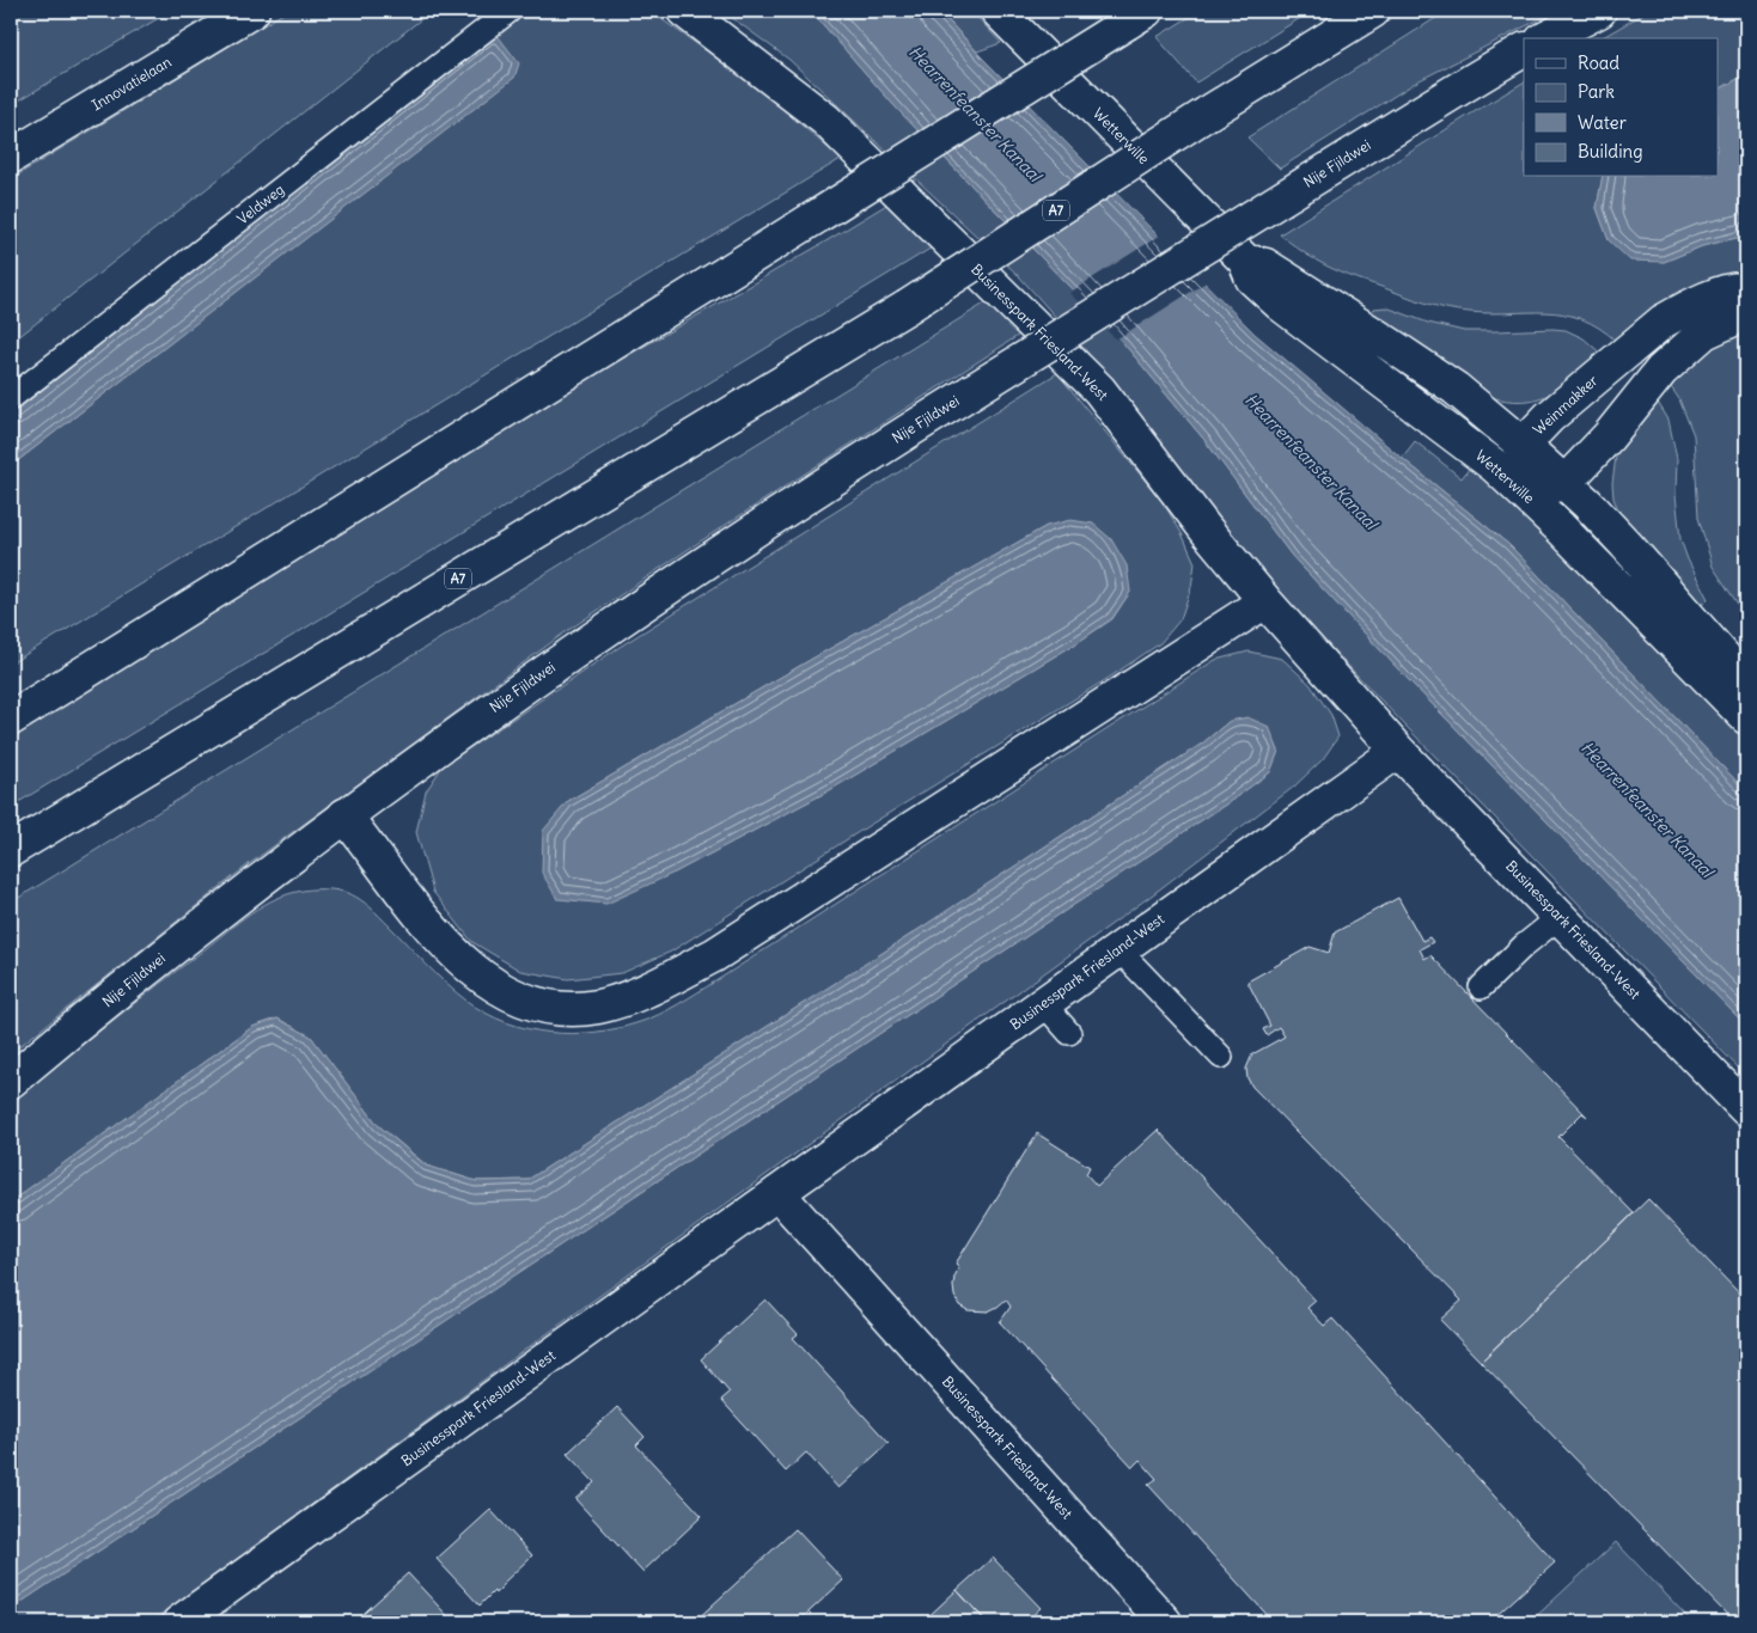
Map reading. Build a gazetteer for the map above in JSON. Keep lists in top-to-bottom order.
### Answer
{
  "streets": {
    "main road": [
      "Innovatielaan",
      "Wetterwille",
      "Nije Fjildwei",
      "A7",
      "Businesspark Friesland-West",
      "Weinmakker"
    ],
    "lane": ["Veldweg"]
  },
  "crossings": [
    ["Wetterwille", "Weinmakker"]
  ],
  "water": ["Hearrenfeanster Kanaal"],
  "legend": [
    "Road",
    "Park",
    "Water",
    "Building"
  ]
}
